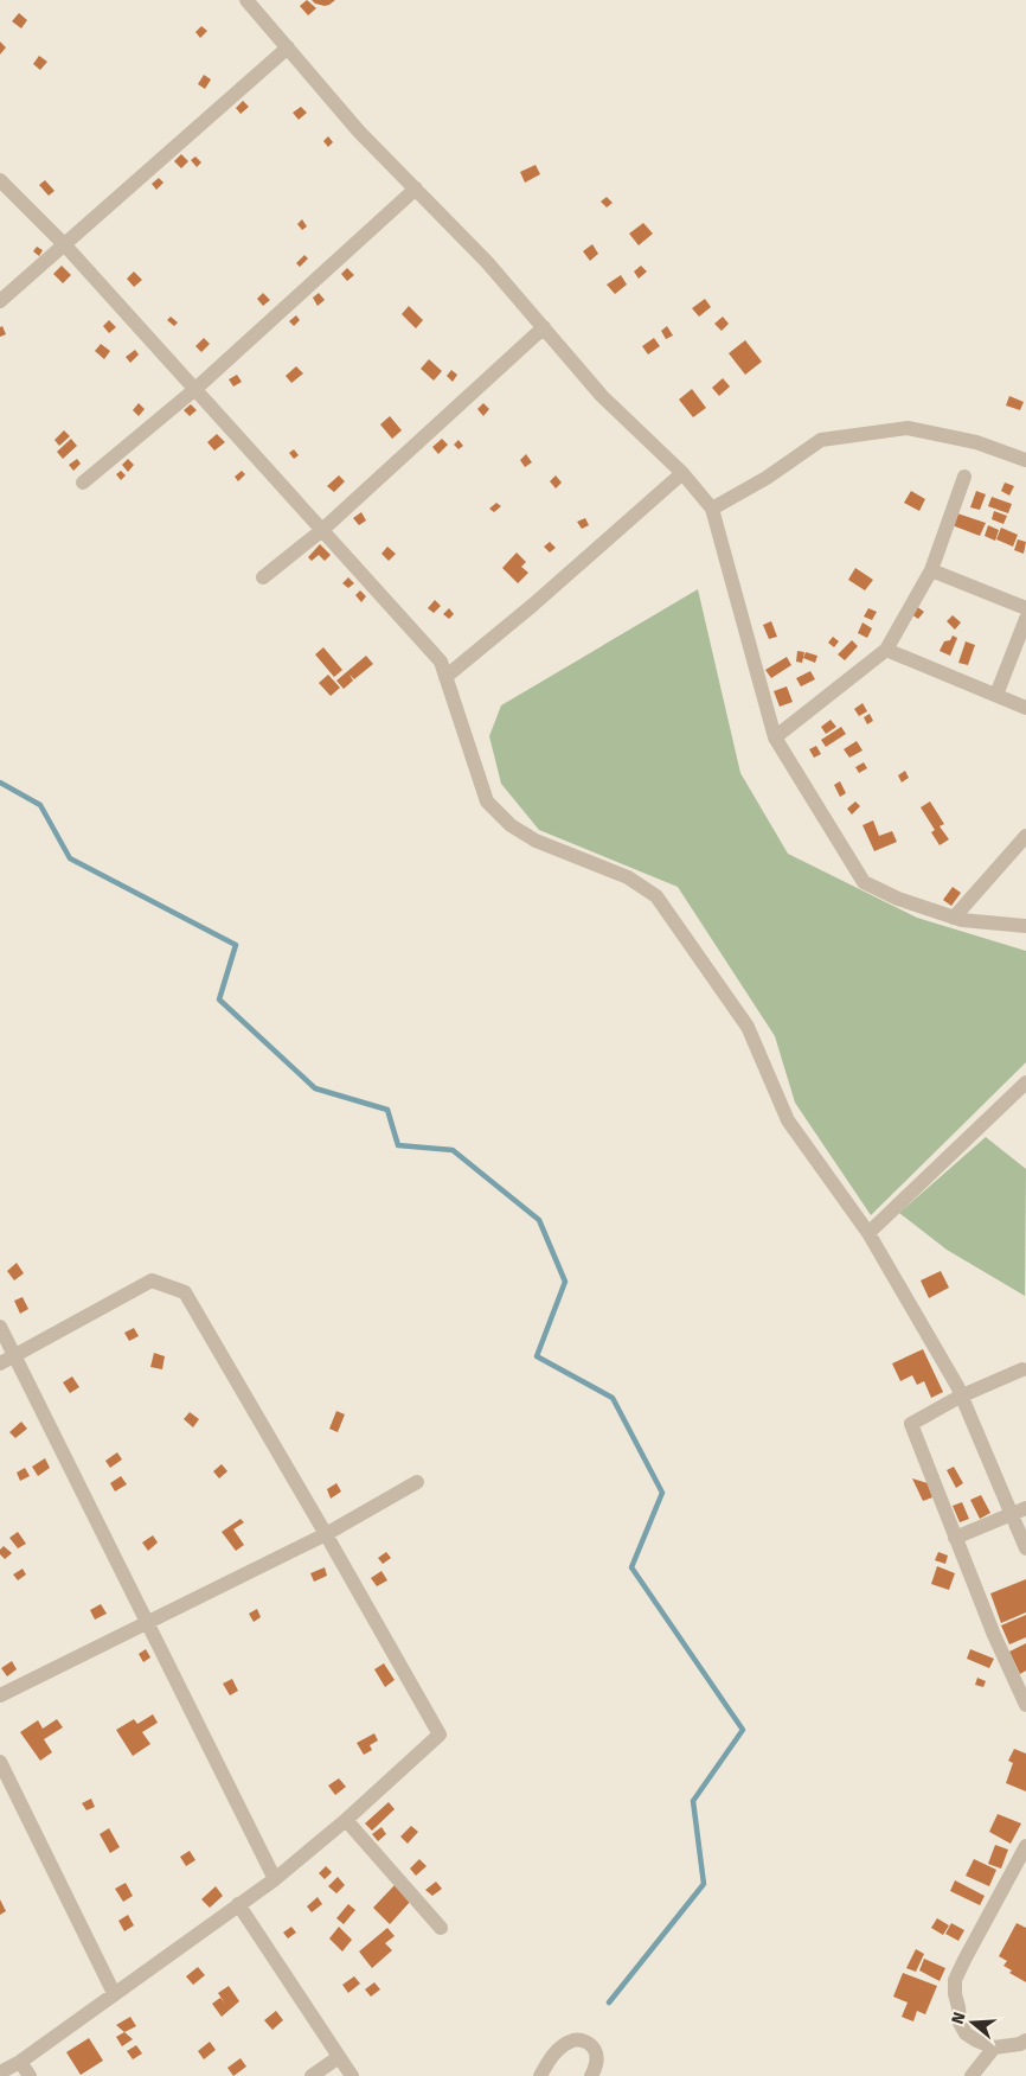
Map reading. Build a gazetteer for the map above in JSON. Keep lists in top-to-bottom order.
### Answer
{
  "north": "left"
}
